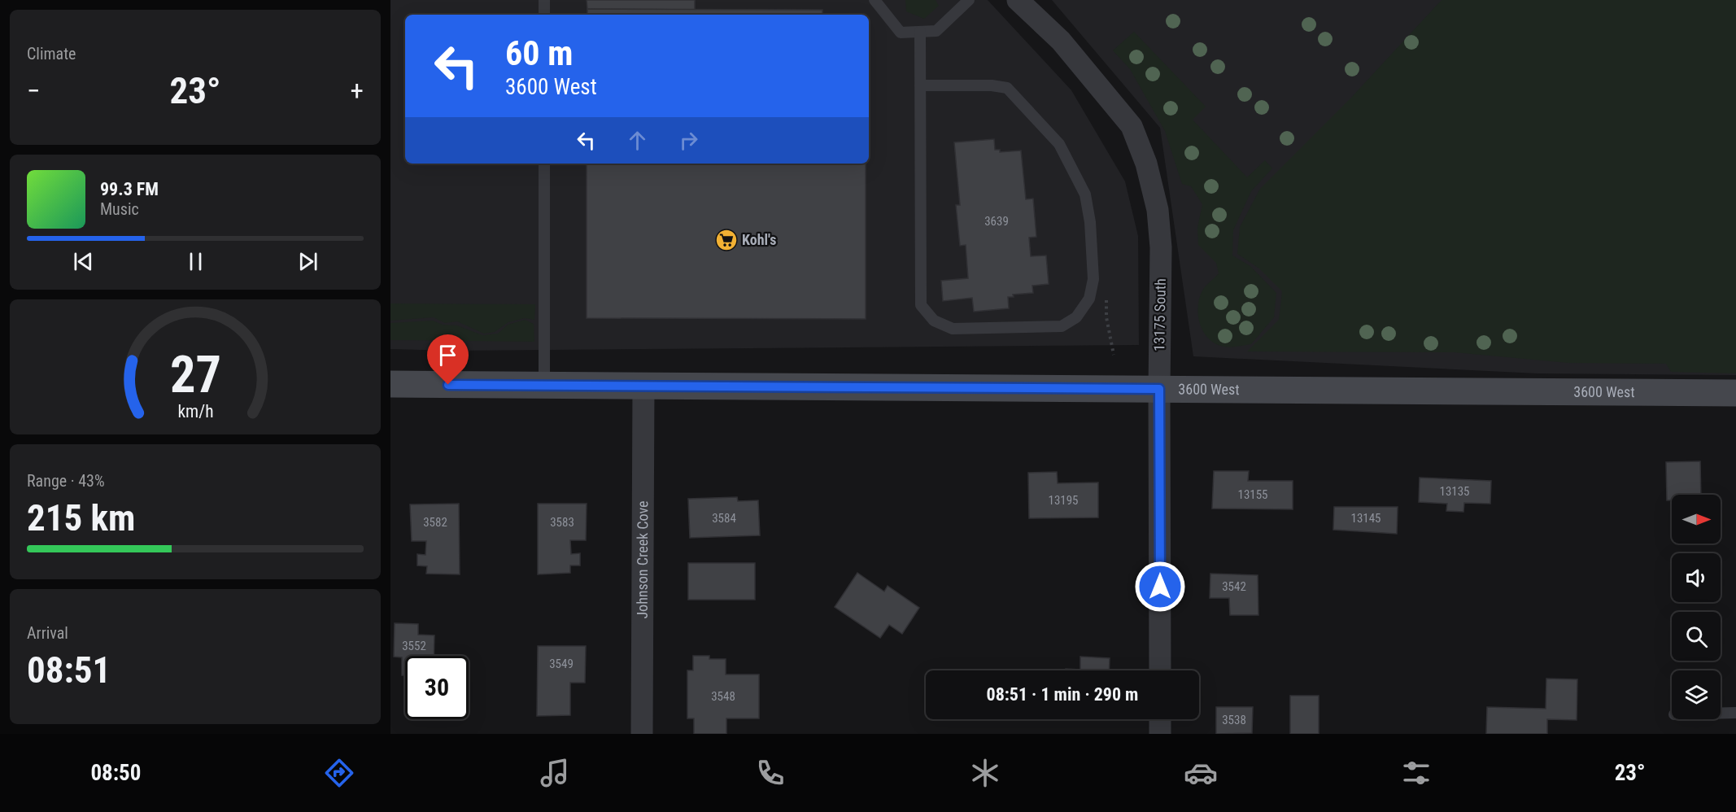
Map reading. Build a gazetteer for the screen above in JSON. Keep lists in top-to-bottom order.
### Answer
{
  "streets": {
    "main road": ["3600 West"],
    "street": ["13175 South", "Johnson Creek Cove"]
  },
  "crossings": [
    ["13175 South", "3600 West"],
    ["3600 West", "Johnson Creek Cove"]
  ],
  "places": {
    "supermarket": ["Kohl's"]
  },
  "house_numbers": [
    "3639",
    "13135",
    "13155",
    "13195",
    "3584",
    "13145",
    "3582",
    "3583",
    "3542",
    "3552",
    "3549",
    "3548",
    "3538"
  ],
  "north": "right",
  "page": {
    "tile": [
      "Climate",
      ["Range · 43%", "215 km"],
      ["Arrival", "08:51"]
    ],
    "turn": ["60 m", "3600 West"],
    "heat": ["−", "23°", "+"],
    "song": ["99.3 FM", "Music"],
    "limit": "30",
    "trip": "08:51 · 1 min · 290 m",
    "tabs": ["08:50", "23°"],
    "gauge": ["27", "km/h"]
  }
}
